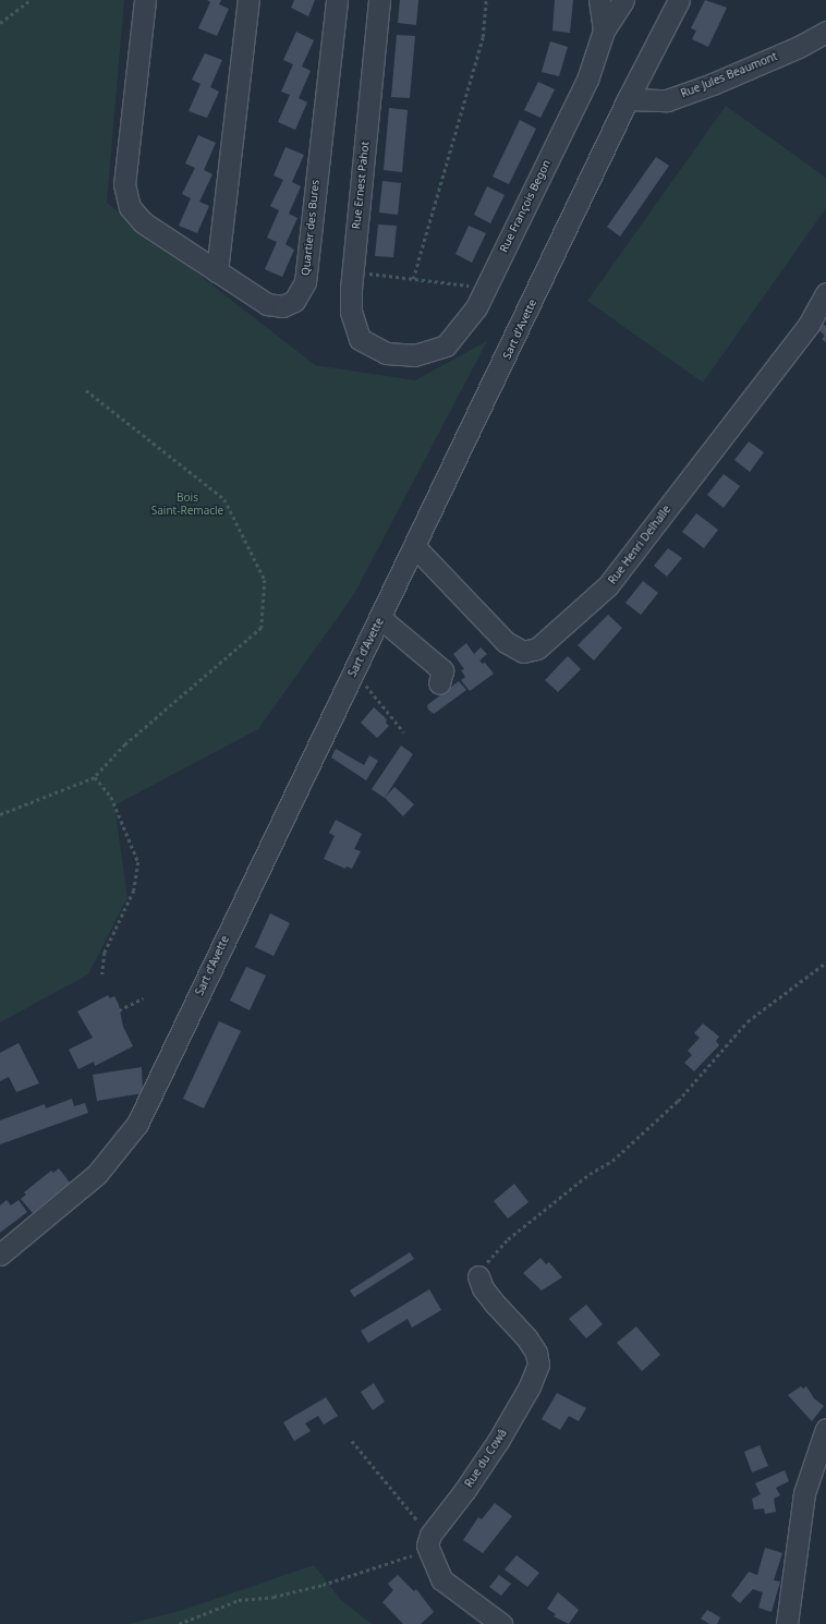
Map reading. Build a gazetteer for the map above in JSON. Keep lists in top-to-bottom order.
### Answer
{
  "streets": {
    "street": [
      "Rue Jules Beaumont",
      "Rue Ernest Pahot",
      "Rue François Begon",
      "Quartier des Bures",
      "Sart d'Avette",
      "Rue Henri Delhalle",
      "Rue du Cowâ"
    ]
  },
  "crossings": [
    ["Rue Jules Beaumont", "Sart d'Avette"],
    ["Rue Ernest Pahot", "Rue François Begon"],
    ["Sart d'Avette", "Rue Henri Delhalle"]
  ],
  "parks": ["Bois Saint-Remacle"]
}
